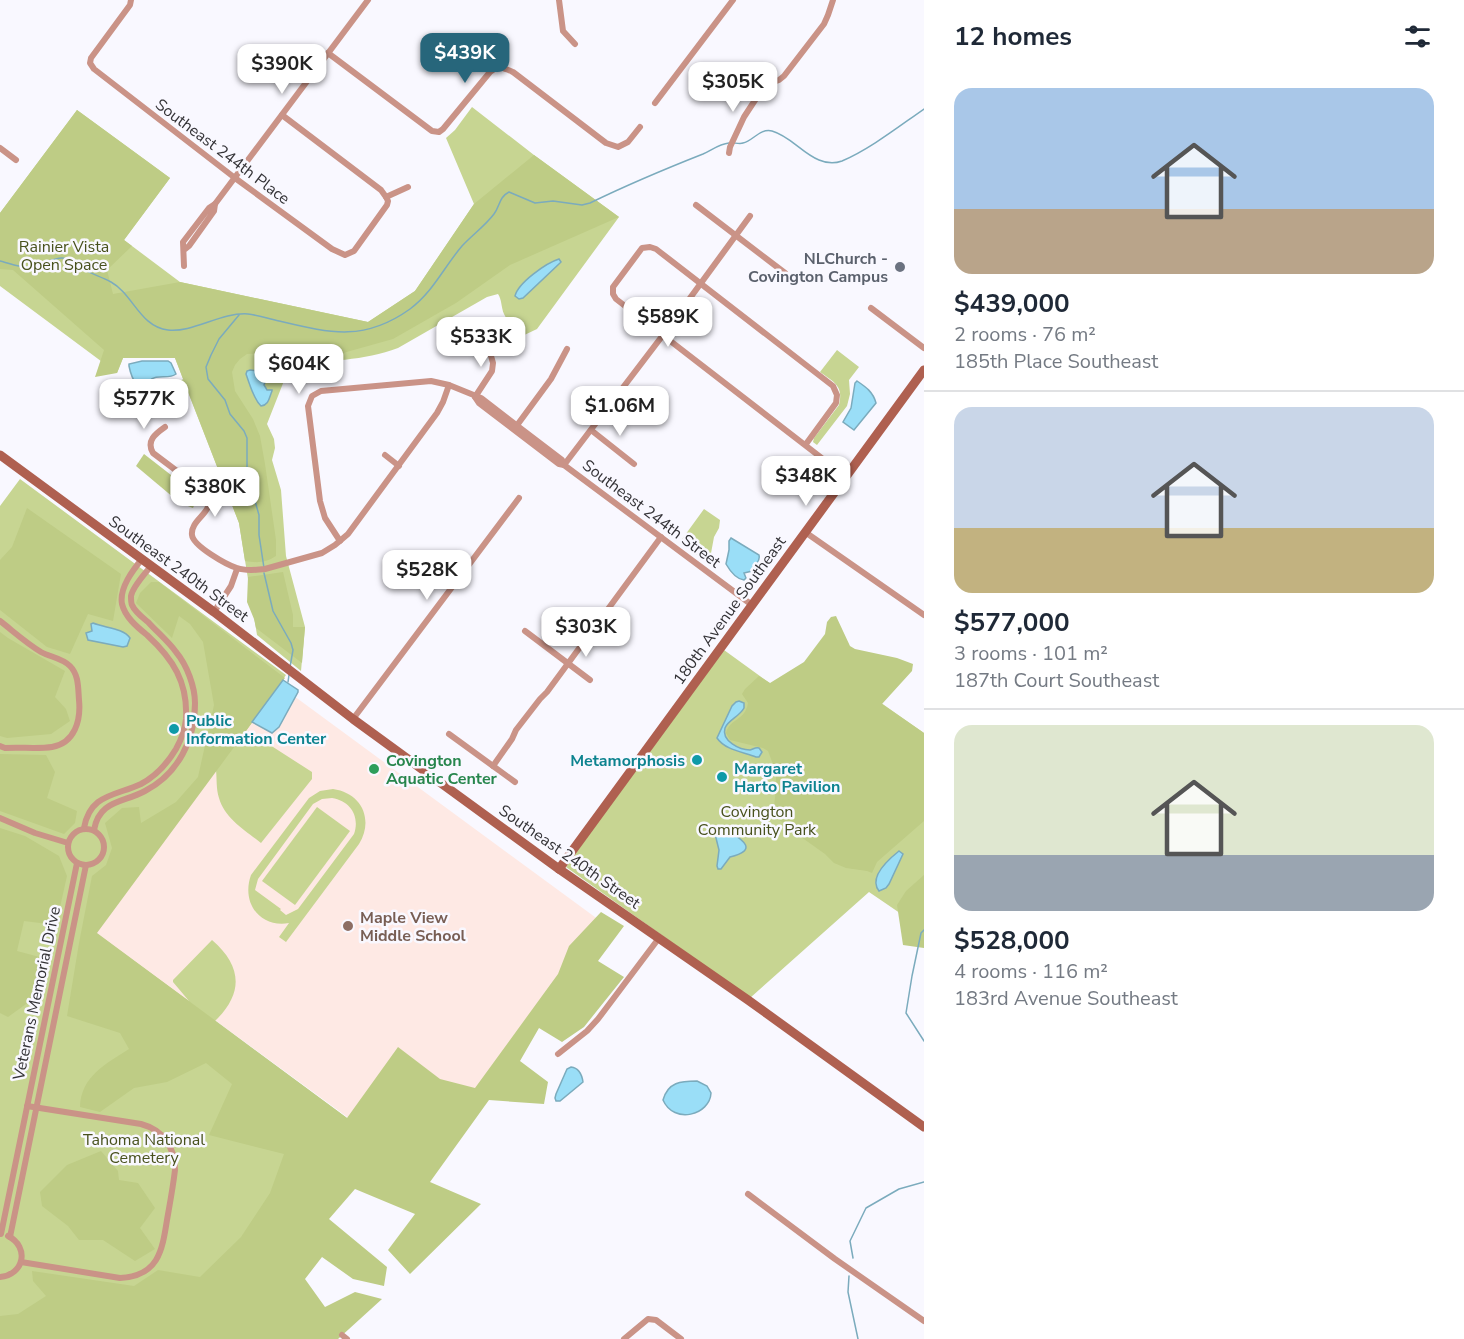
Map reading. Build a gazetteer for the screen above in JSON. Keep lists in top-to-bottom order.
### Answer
{
  "streets": {
    "main road": ["Southeast 240th Street", "180th Avenue Southeast"],
    "street": ["Southeast 244th Place", "Southeast 244th Street", "Veterans Memorial Drive"]
  },
  "crossings": [
    ["Southeast 244th Street", "180th Avenue Southeast"],
    ["Southeast 240th Street", "180th Avenue Southeast"]
  ],
  "parks": ["Rainier Vista Open Space", "Covington Community Park", "Tahoma National Cemetery"],
  "places": [
    "NLChurch - Covington Campus",
    "Public Information Center",
    "Metamorphosis",
    "Covington Aquatic Center",
    "Margaret Harto Pavilion",
    "Maple View Middle School"
  ],
  "page": {
    "heading": "12 homes",
    "price": [
      "$439K",
      "$390K",
      "$305K",
      "$589K",
      "$533K",
      "$604K",
      "$577K",
      "$1.06M",
      "$348K",
      "$380K",
      "$528K",
      "$303K"
    ],
    "list": [
      {
        "name": "$439,000",
        "note": "2 rooms · 76 m² · 185th Place Southeast"
      },
      {
        "name": "$577,000",
        "note": "3 rooms · 101 m² · 187th Court Southeast"
      },
      {
        "name": "$528,000",
        "note": "4 rooms · 116 m² · 183rd Avenue Southeast"
      }
    ]
  }
}
